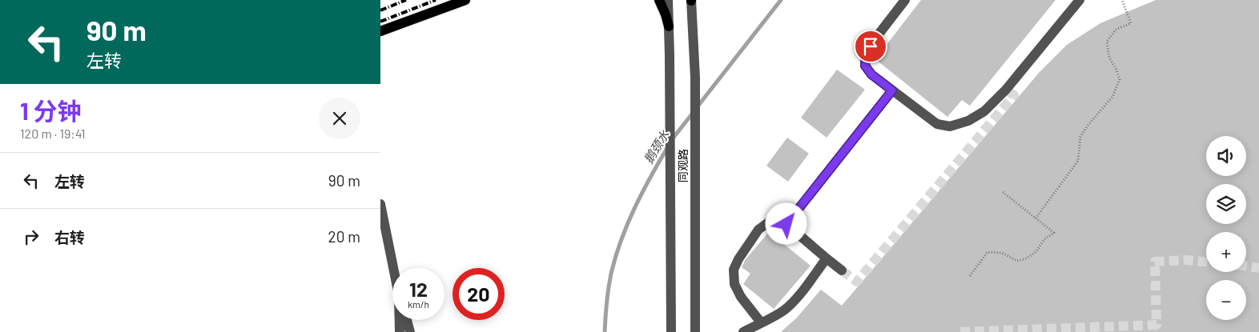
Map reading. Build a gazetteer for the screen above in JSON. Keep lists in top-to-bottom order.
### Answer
{
  "streets": {
    "street": ["同观路"]
  },
  "water": ["鹅颈水"],
  "page": {
    "turn": ["90 m", "左转"],
    "heading": ["1 分钟", "120 m · 19:41"],
    "map_buttons": ["+", "−"],
    "list": [
      {
        "name": "左转",
        "value": "90 m"
      },
      {
        "name": "右转",
        "value": "20 m"
      }
    ],
    "speed": "12 km/h",
    "limit": "20"
  }
}
